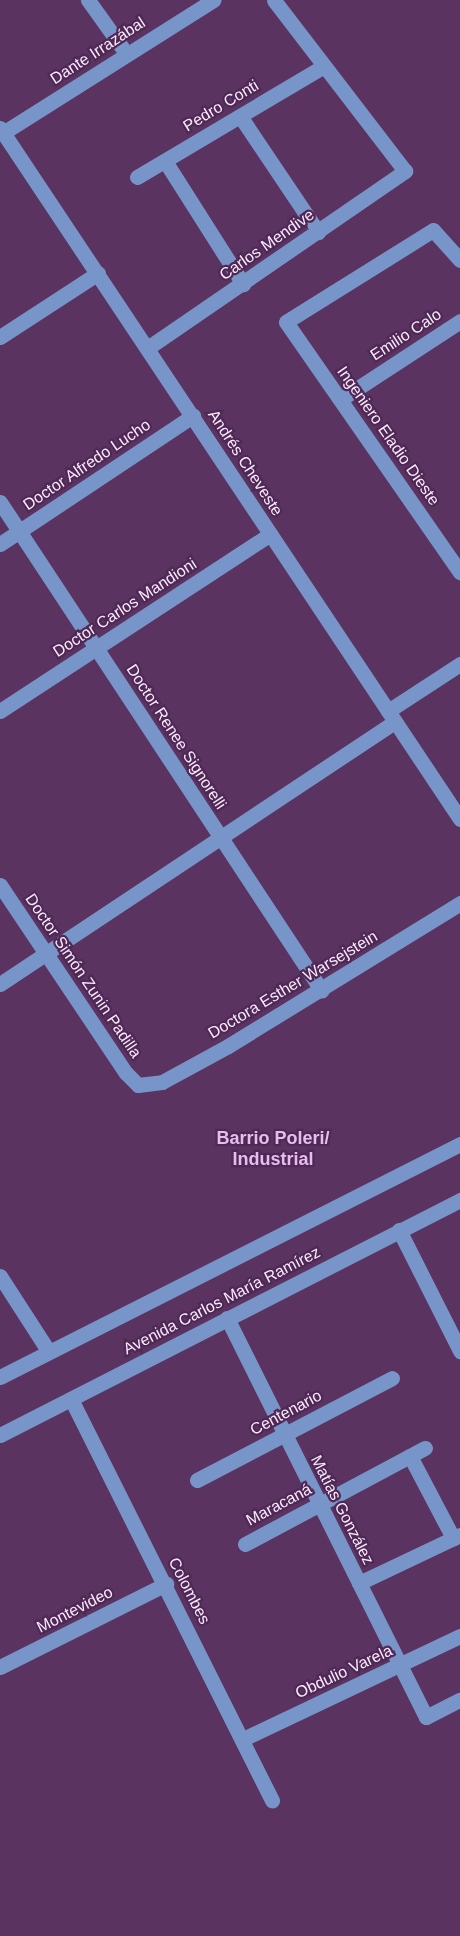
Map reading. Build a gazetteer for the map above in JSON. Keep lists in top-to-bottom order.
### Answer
{
  "streets": {
    "street": [
      "Dante Irrazábal",
      "Pedro Conti",
      "Carlos Mendive",
      "Emilio Calo",
      "Ingeniero Eladio Dieste",
      "Andrés Cheveste",
      "Doctor Alfredo Lucho",
      "Doctor Carlos Mandioni",
      "Doctor Renee Signorelli",
      "Doctor Simón Zunin Padilla",
      "Doctora Esther Warsejstein",
      "Avenida Carlos María Ramírez",
      "Centenario",
      "Maracaná",
      "Matías González",
      "Colombes",
      "Montevideo",
      "Obdulio Varela"
    ]
  },
  "crossings": [
    ["Dante Irrazábal", "Andrés Cheveste"],
    ["Pedro Conti", "Carlos Mendive"],
    ["Carlos Mendive", "Andrés Cheveste"],
    ["Emilio Calo", "Ingeniero Eladio Dieste"],
    ["Andrés Cheveste", "Doctor Alfredo Lucho"],
    ["Andrés Cheveste", "Doctor Carlos Mandioni"],
    ["Doctor Alfredo Lucho", "Doctor Renee Signorelli"],
    ["Doctor Carlos Mandioni", "Doctor Renee Signorelli"],
    ["Doctor Renee Signorelli", "Doctora Esther Warsejstein"],
    ["Doctor Simón Zunin Padilla", "Doctora Esther Warsejstein"],
    ["Avenida Carlos María Ramírez", "Matías González"],
    ["Avenida Carlos María Ramírez", "Colombes"],
    ["Centenario", "Matías González"],
    ["Maracaná", "Matías González"],
    ["Matías González", "Obdulio Varela"],
    ["Colombes", "Montevideo"],
    ["Colombes", "Obdulio Varela"]
  ],
  "districts": ["Barrio Poleri/ Industrial"]
}
